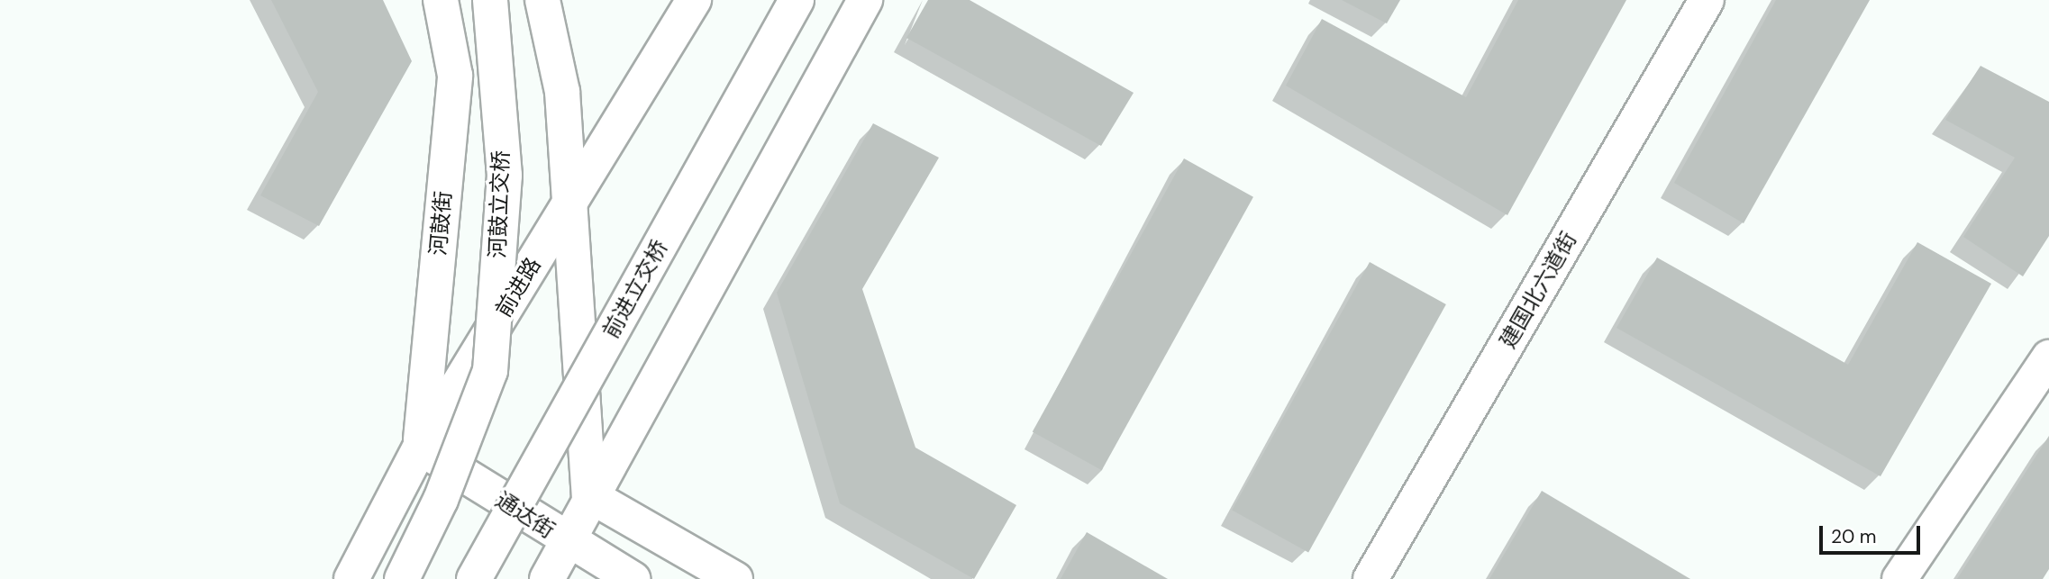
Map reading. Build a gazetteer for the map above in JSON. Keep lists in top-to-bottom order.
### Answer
{
  "streets": {
    "main road": [
      "河鼓立交桥",
      "河鼓街",
      "前进路",
      "前进立交桥",
      "建国北六道街",
      "通达街"
    ]
  },
  "crossings": [
    ["河鼓街", "前进路"],
    ["河鼓街", "通达街"],
    ["前进路", "通达街"]
  ],
  "scale_bar": "20 m"
}
